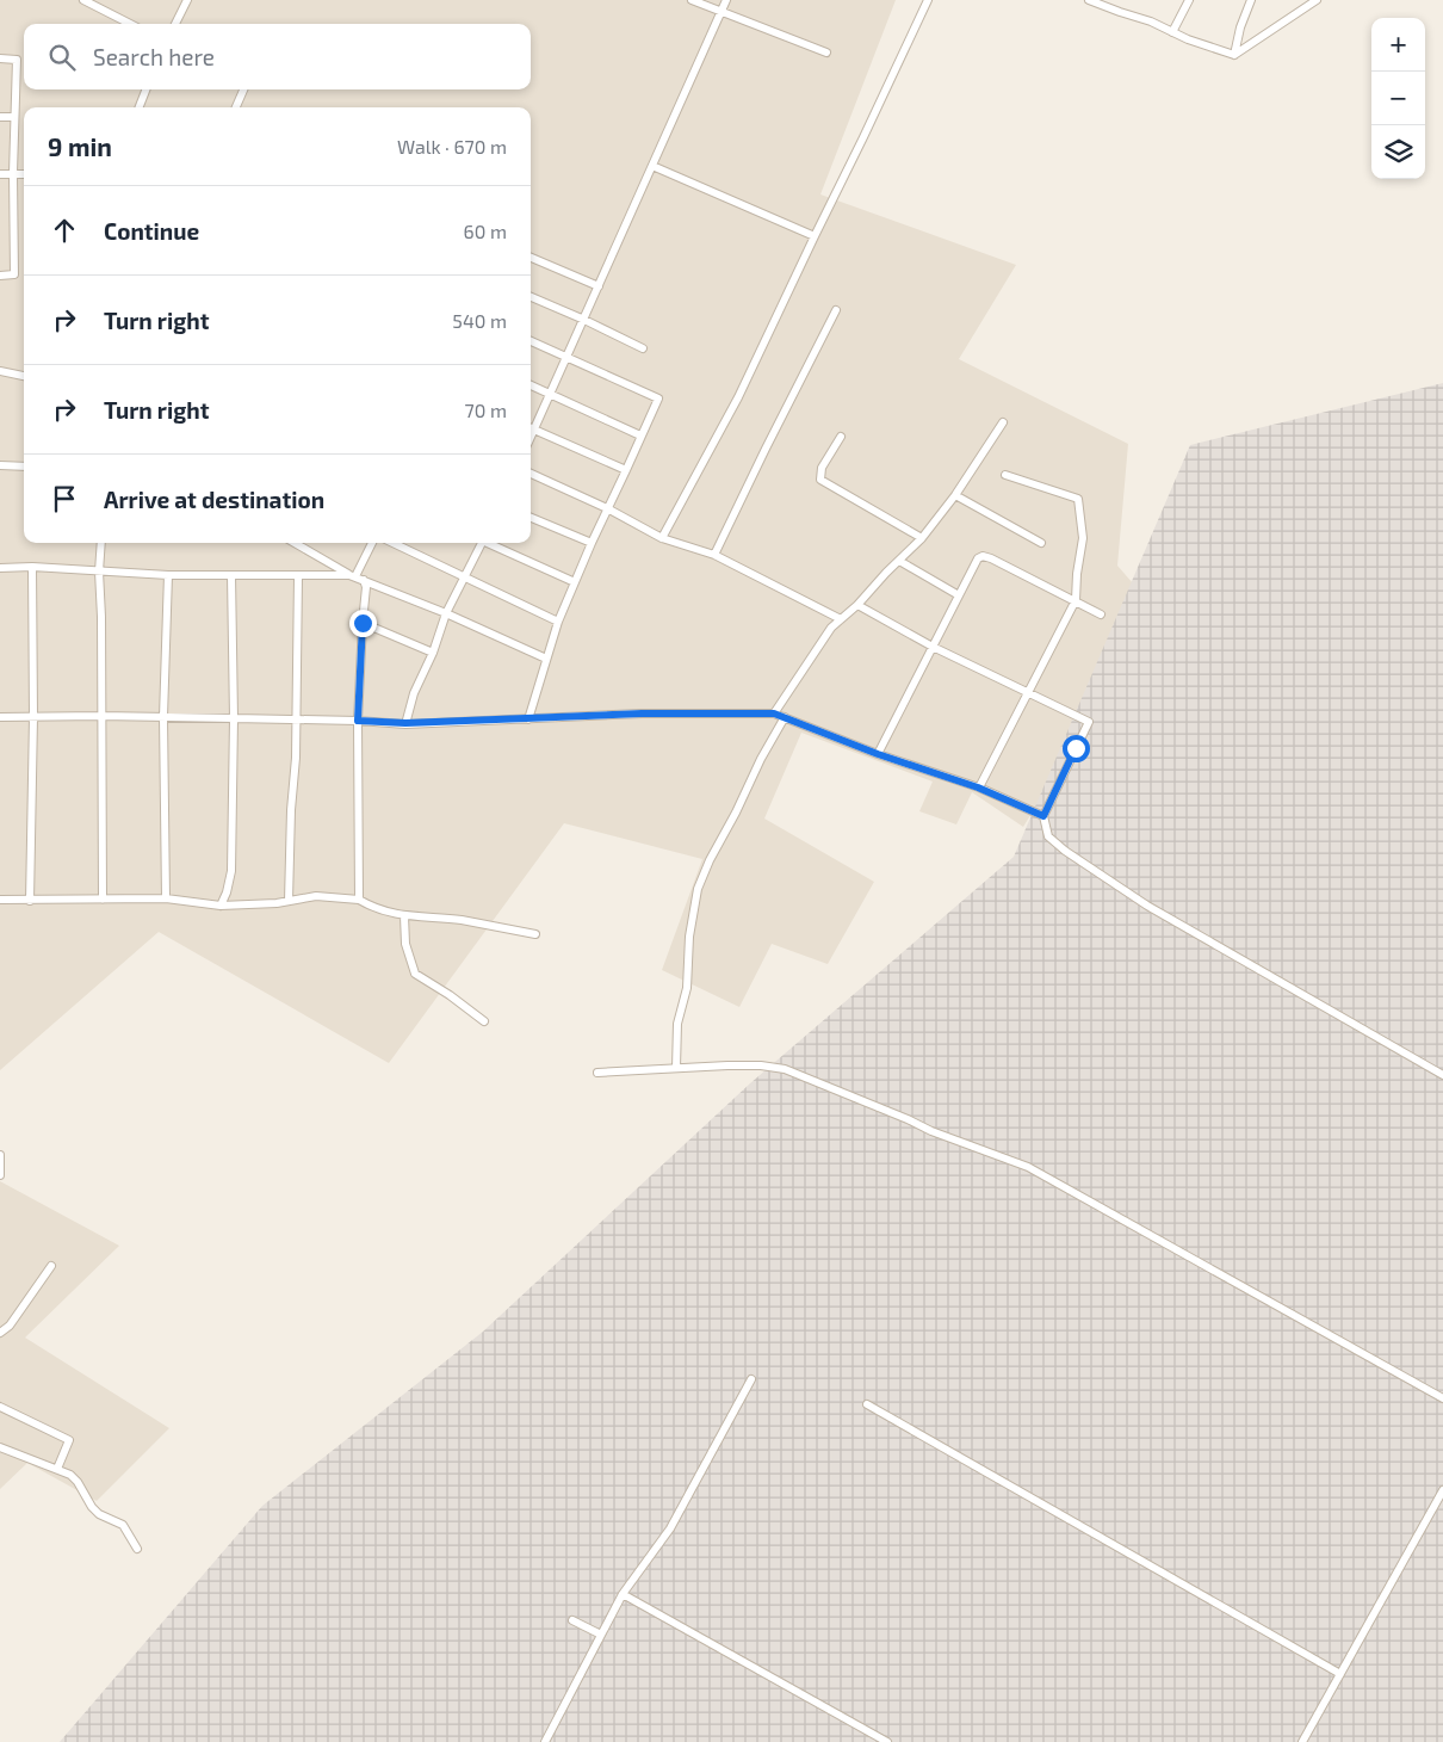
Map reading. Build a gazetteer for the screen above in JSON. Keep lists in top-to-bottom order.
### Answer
{
  "page": {
    "map_buttons": ["+", "−"],
    "search": "Search here",
    "heading": ["9 min", "Walk · 670 m"],
    "list": [
      ["Continue", "60 m"],
      ["Turn right", "540 m"],
      ["Turn right", "70 m"],
      "Arrive at destination"
    ]
  }
}
